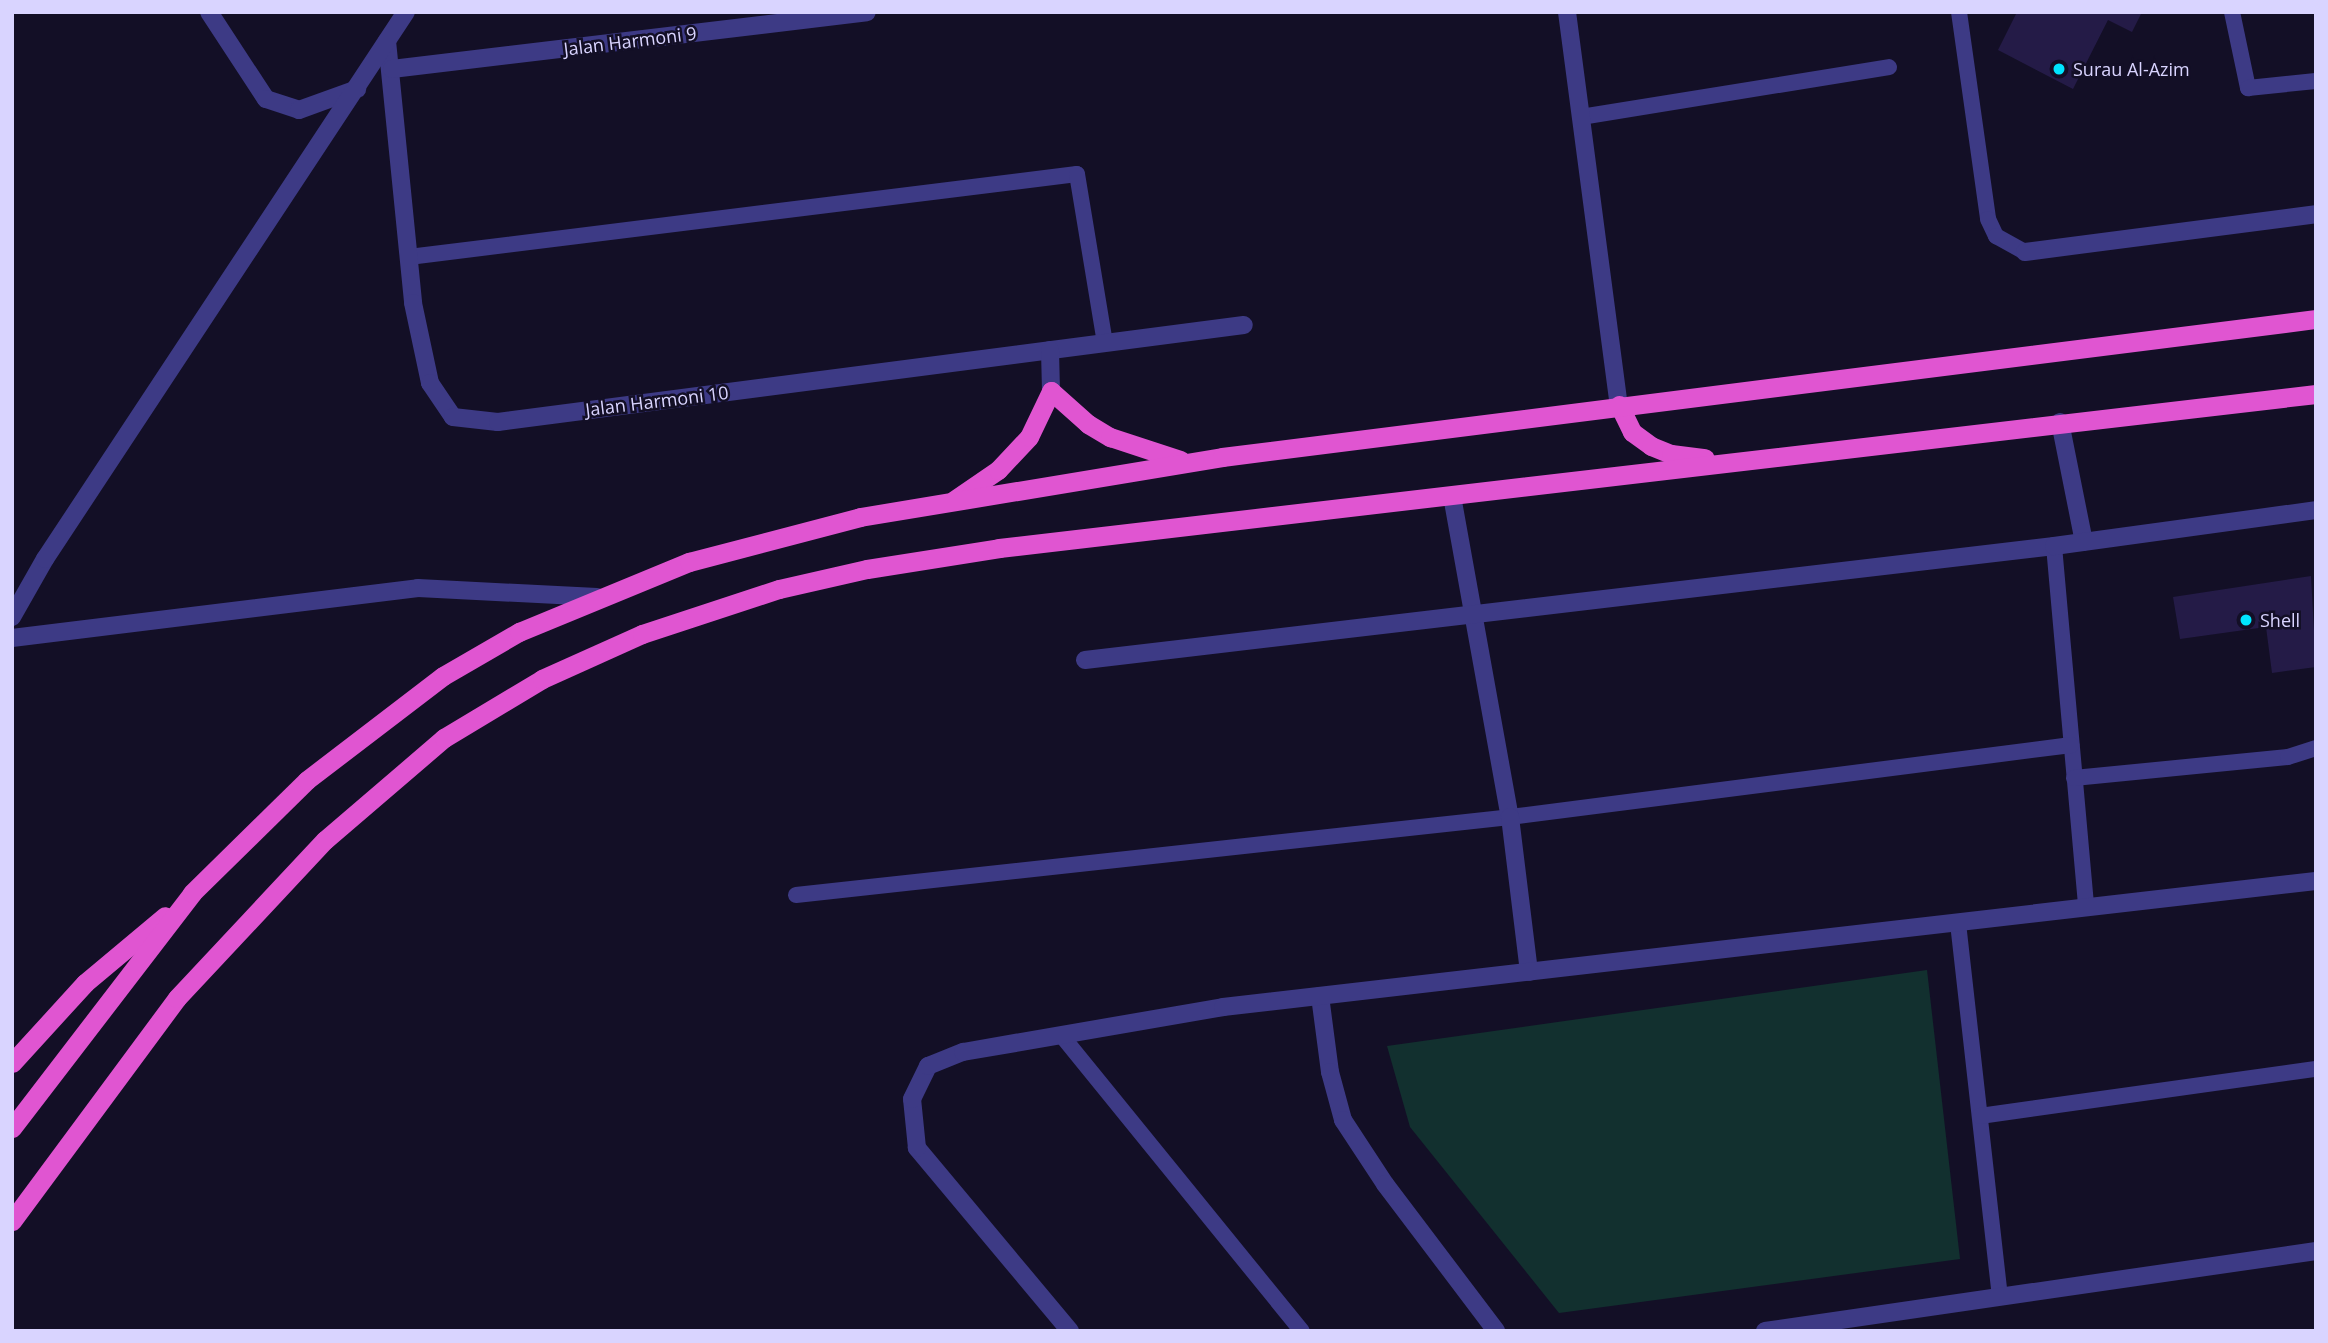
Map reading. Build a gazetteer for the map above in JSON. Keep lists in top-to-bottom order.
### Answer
{
  "streets": {
    "street": ["Jalan Harmoni 9", "Jalan Harmoni 10"]
  },
  "crossings": [
    ["Jalan Harmoni 9", "Jalan Harmoni 10"]
  ],
  "places": ["Surau Al-Azim", "Shell"]
}
